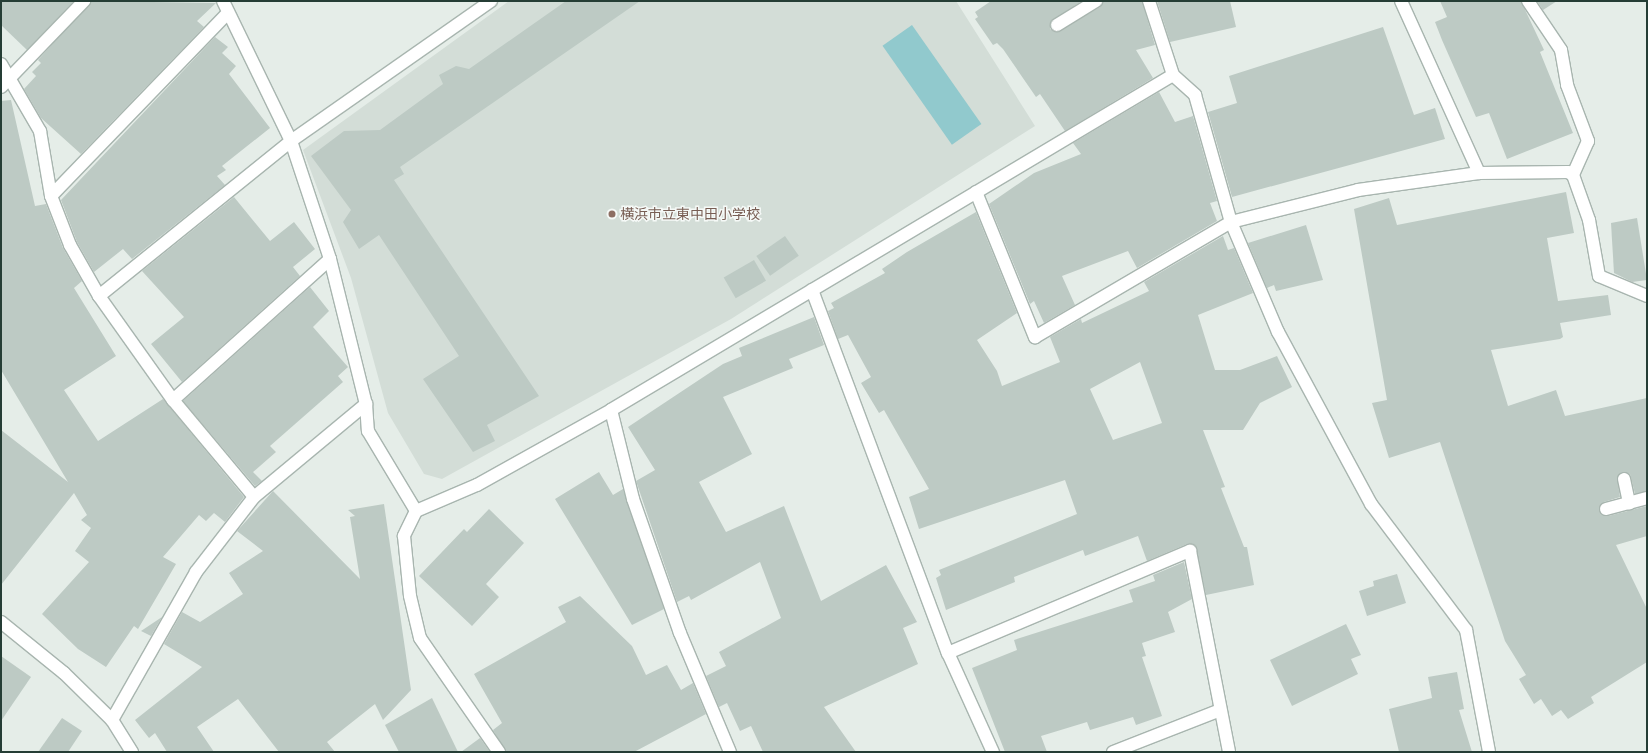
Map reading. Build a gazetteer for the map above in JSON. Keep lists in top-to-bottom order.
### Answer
{
  "places": ["横浜市立東中田小学校"]
}
